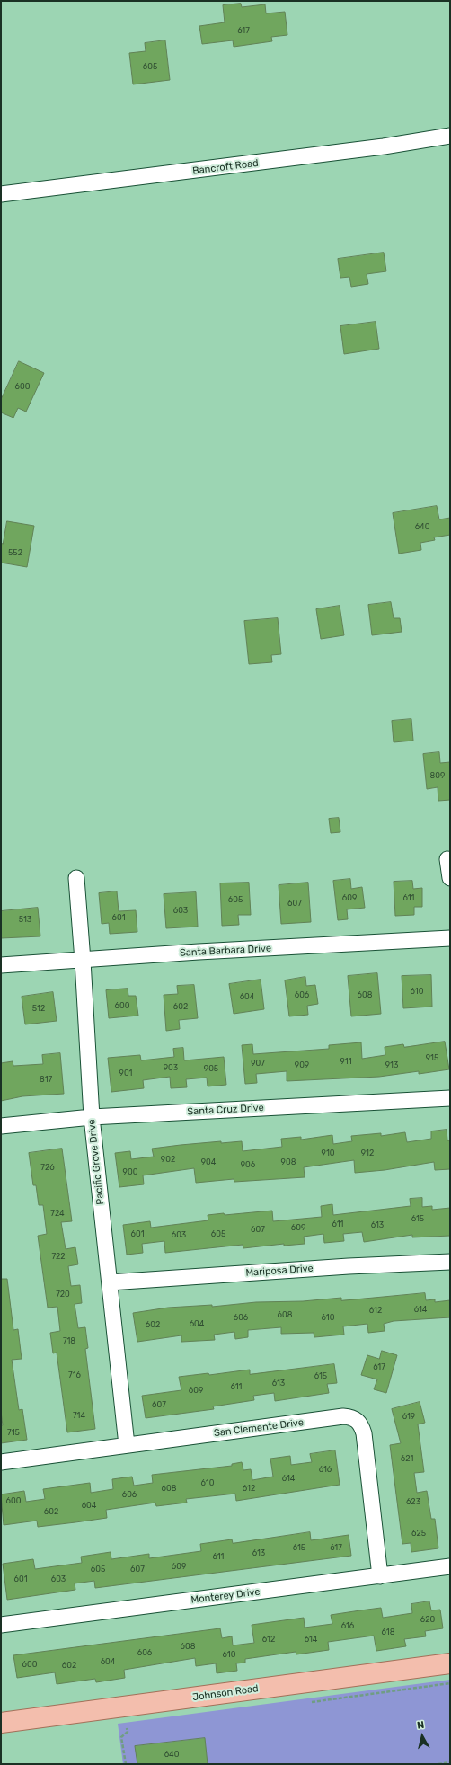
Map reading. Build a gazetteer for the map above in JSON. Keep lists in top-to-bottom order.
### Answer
{
  "streets": {
    "main road": ["Johnson Road"],
    "street": [
      "Bancroft Road",
      "Santa Barbara Drive",
      "Santa Cruz Drive",
      "Pacific Grove Drive",
      "Mariposa Drive",
      "San Clemente Drive",
      "Monterey Drive"
    ]
  },
  "crossings": [
    ["Santa Barbara Drive", "Pacific Grove Drive"],
    ["Santa Cruz Drive", "Pacific Grove Drive"],
    ["Pacific Grove Drive", "Mariposa Drive"],
    ["Pacific Grove Drive", "San Clemente Drive"],
    ["San Clemente Drive", "Monterey Drive"]
  ],
  "house_numbers": [
    "617",
    "605",
    "600",
    "640",
    "552",
    "809",
    "609",
    "611",
    "605",
    "607",
    "603",
    "601",
    "513",
    "610",
    "606",
    "608",
    "604",
    "600",
    "602",
    "512",
    "915",
    "911",
    "907",
    "909",
    "913",
    "903",
    "905",
    "901",
    "817",
    "910",
    "912",
    "902",
    "904",
    "908",
    "906",
    "726",
    "900",
    "724",
    "615",
    "611",
    "613",
    "609",
    "607",
    "601",
    "605",
    "603",
    "722",
    "720",
    "614",
    "612",
    "608",
    "606",
    "610",
    "604",
    "602",
    "718",
    "617",
    "716",
    "615",
    "613",
    "611",
    "609",
    "607",
    "714",
    "619",
    "715",
    "621",
    "616",
    "614",
    "610",
    "608",
    "612",
    "606",
    "600",
    "623",
    "604",
    "602",
    "625",
    "615",
    "617",
    "613",
    "611",
    "609",
    "605",
    "607",
    "601",
    "603",
    "620",
    "616",
    "618",
    "612",
    "614",
    "608",
    "606",
    "610",
    "604",
    "600",
    "602",
    "640"
  ],
  "north": "top"
}
